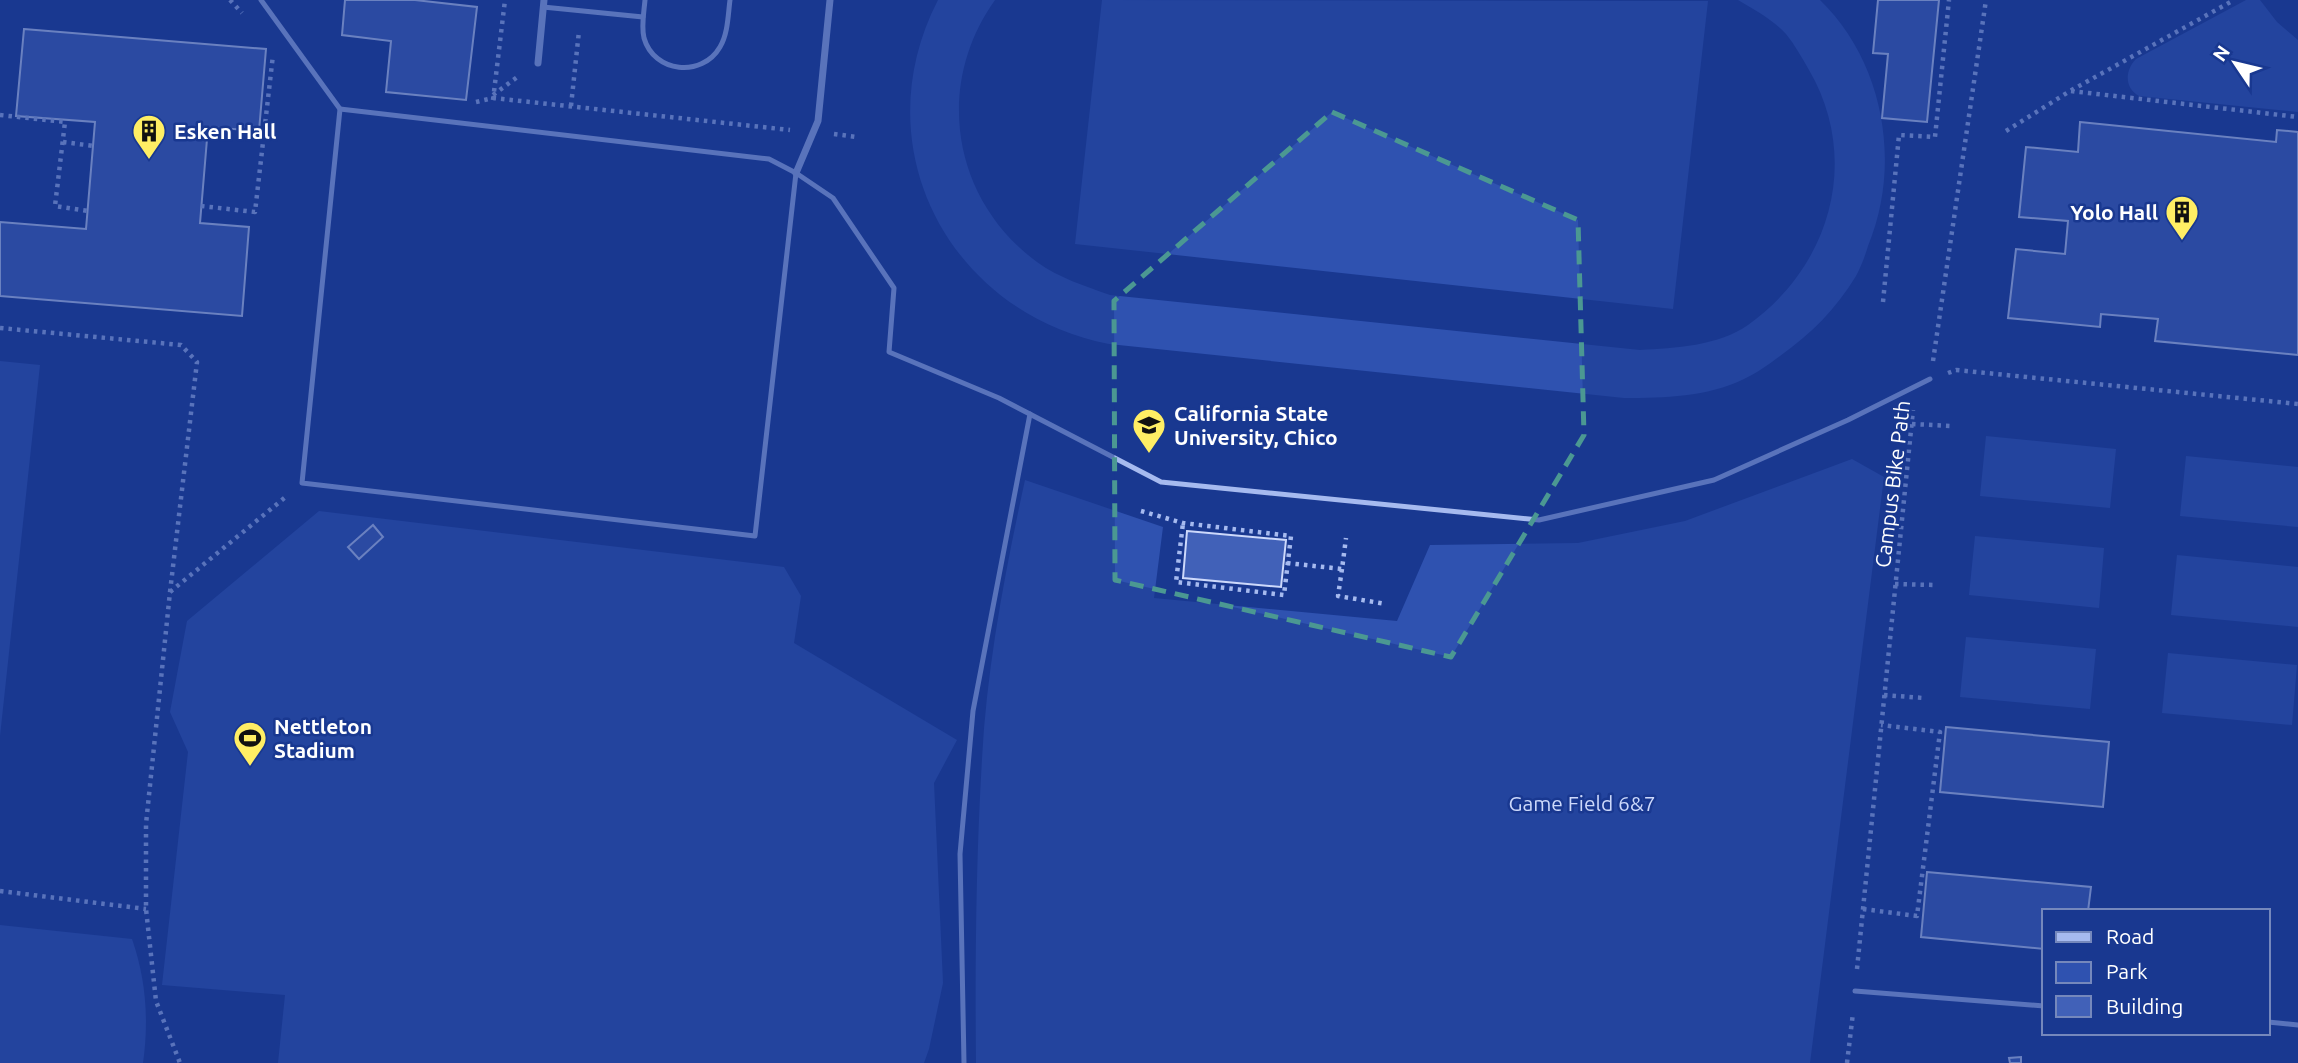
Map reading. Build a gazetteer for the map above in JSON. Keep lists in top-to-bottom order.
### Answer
{
  "streets": {
    "path": ["Campus Bike Path"]
  },
  "parks": ["Game Field 6&7"],
  "places": {
    "building": ["Esken Hall", "Yolo Hall"],
    "school or university": ["California State University, Chico"],
    "sports": ["Nettleton Stadium"]
  },
  "legend": ["Road", "Park", "Building"],
  "north": "top left"
}
